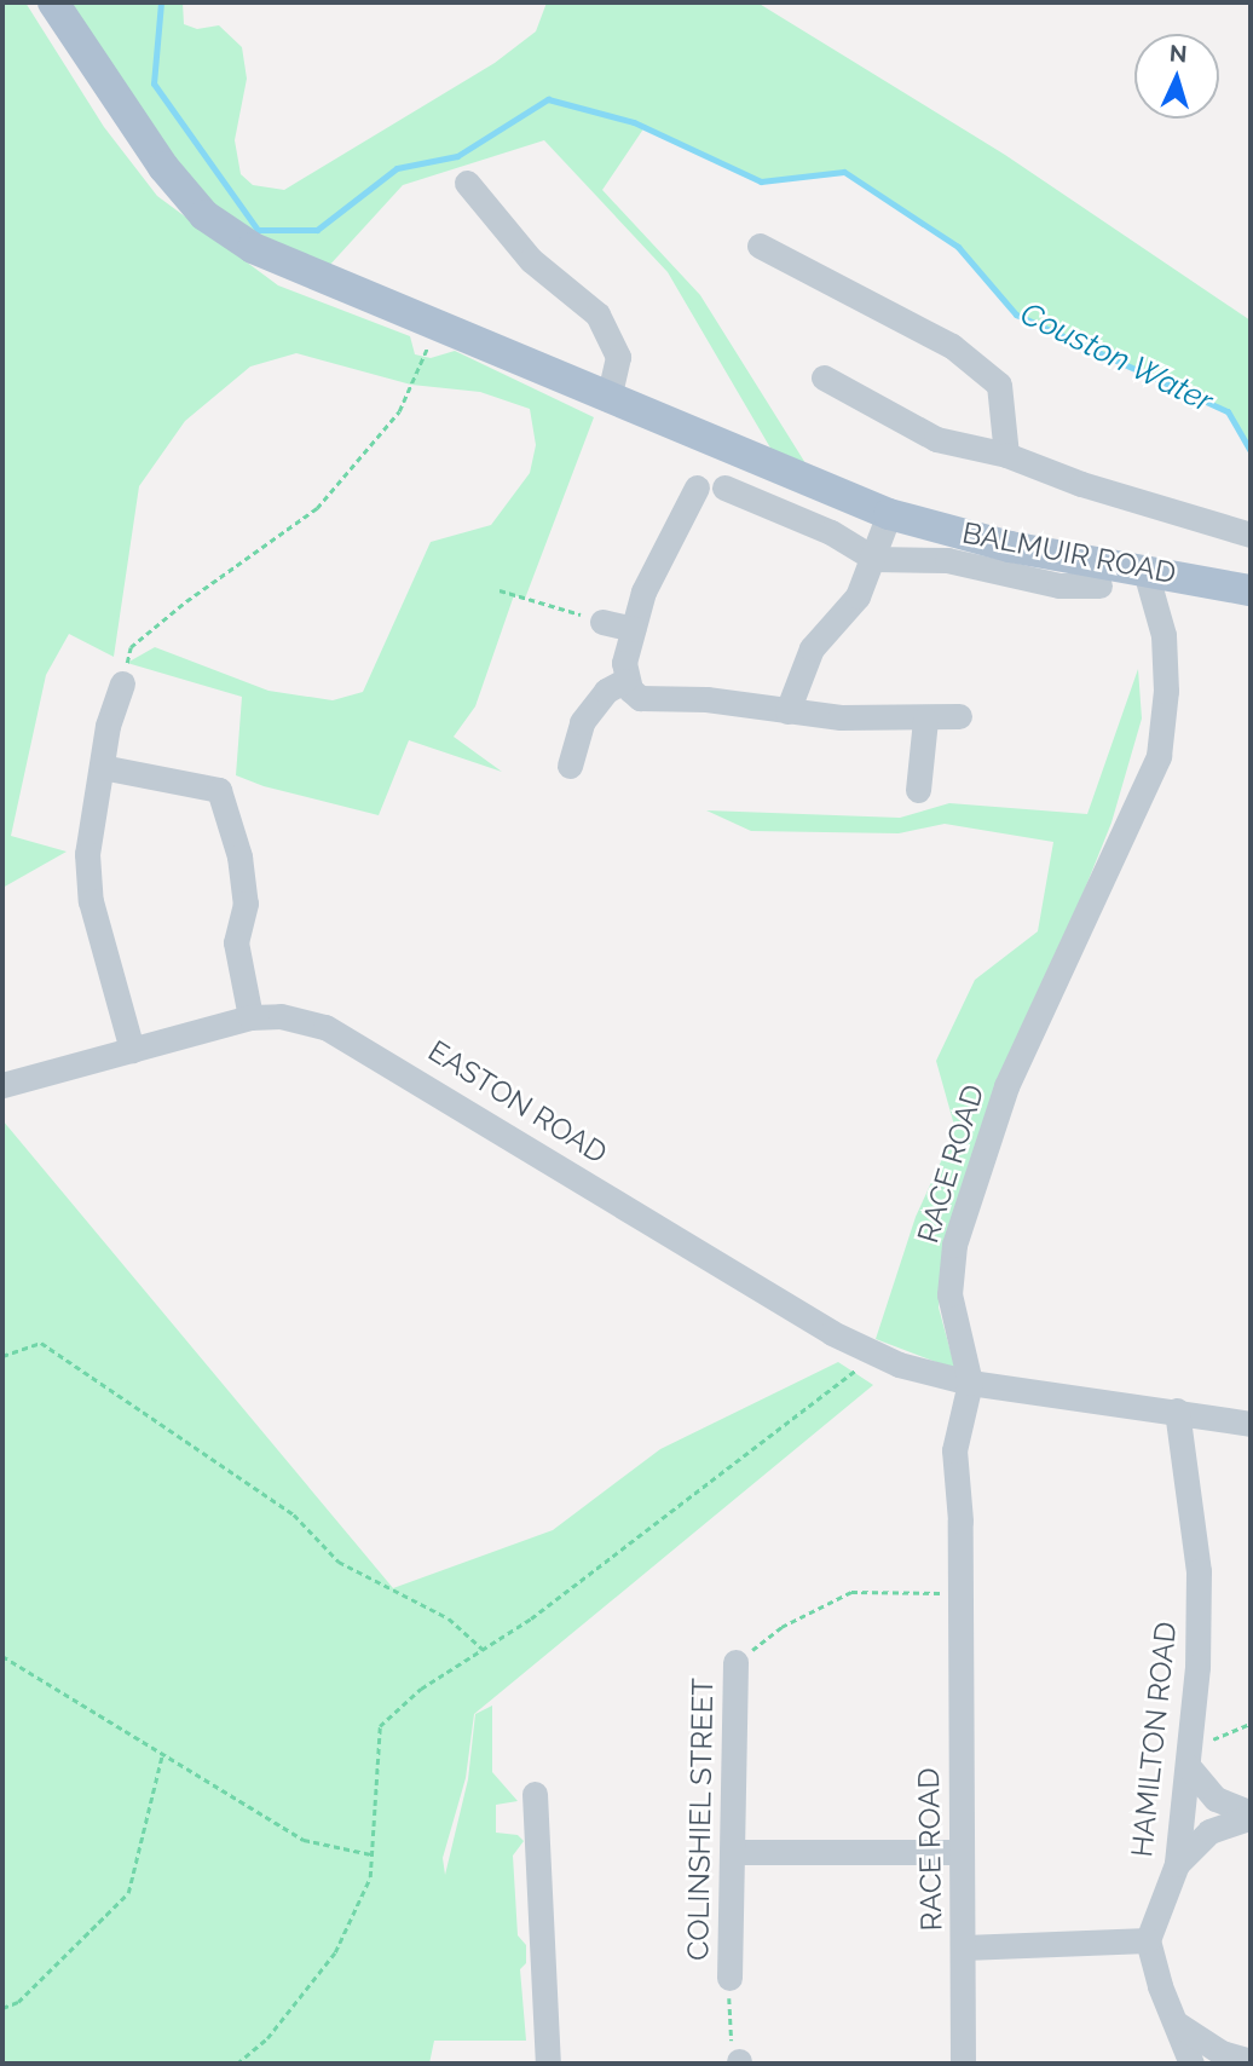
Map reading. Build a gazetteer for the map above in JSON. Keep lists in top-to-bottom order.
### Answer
{
  "streets": {
    "main road": ["BALMUIR ROAD"],
    "street": [
      "EASTON ROAD",
      "RACE ROAD",
      "HAMILTON ROAD",
      "COLINSHIEL STREET"
    ]
  },
  "crossings": [
    ["BALMUIR ROAD", "RACE ROAD"],
    ["EASTON ROAD", "RACE ROAD"],
    ["EASTON ROAD", "HAMILTON ROAD"]
  ],
  "water": ["Couston Water"],
  "north": "top"
}
